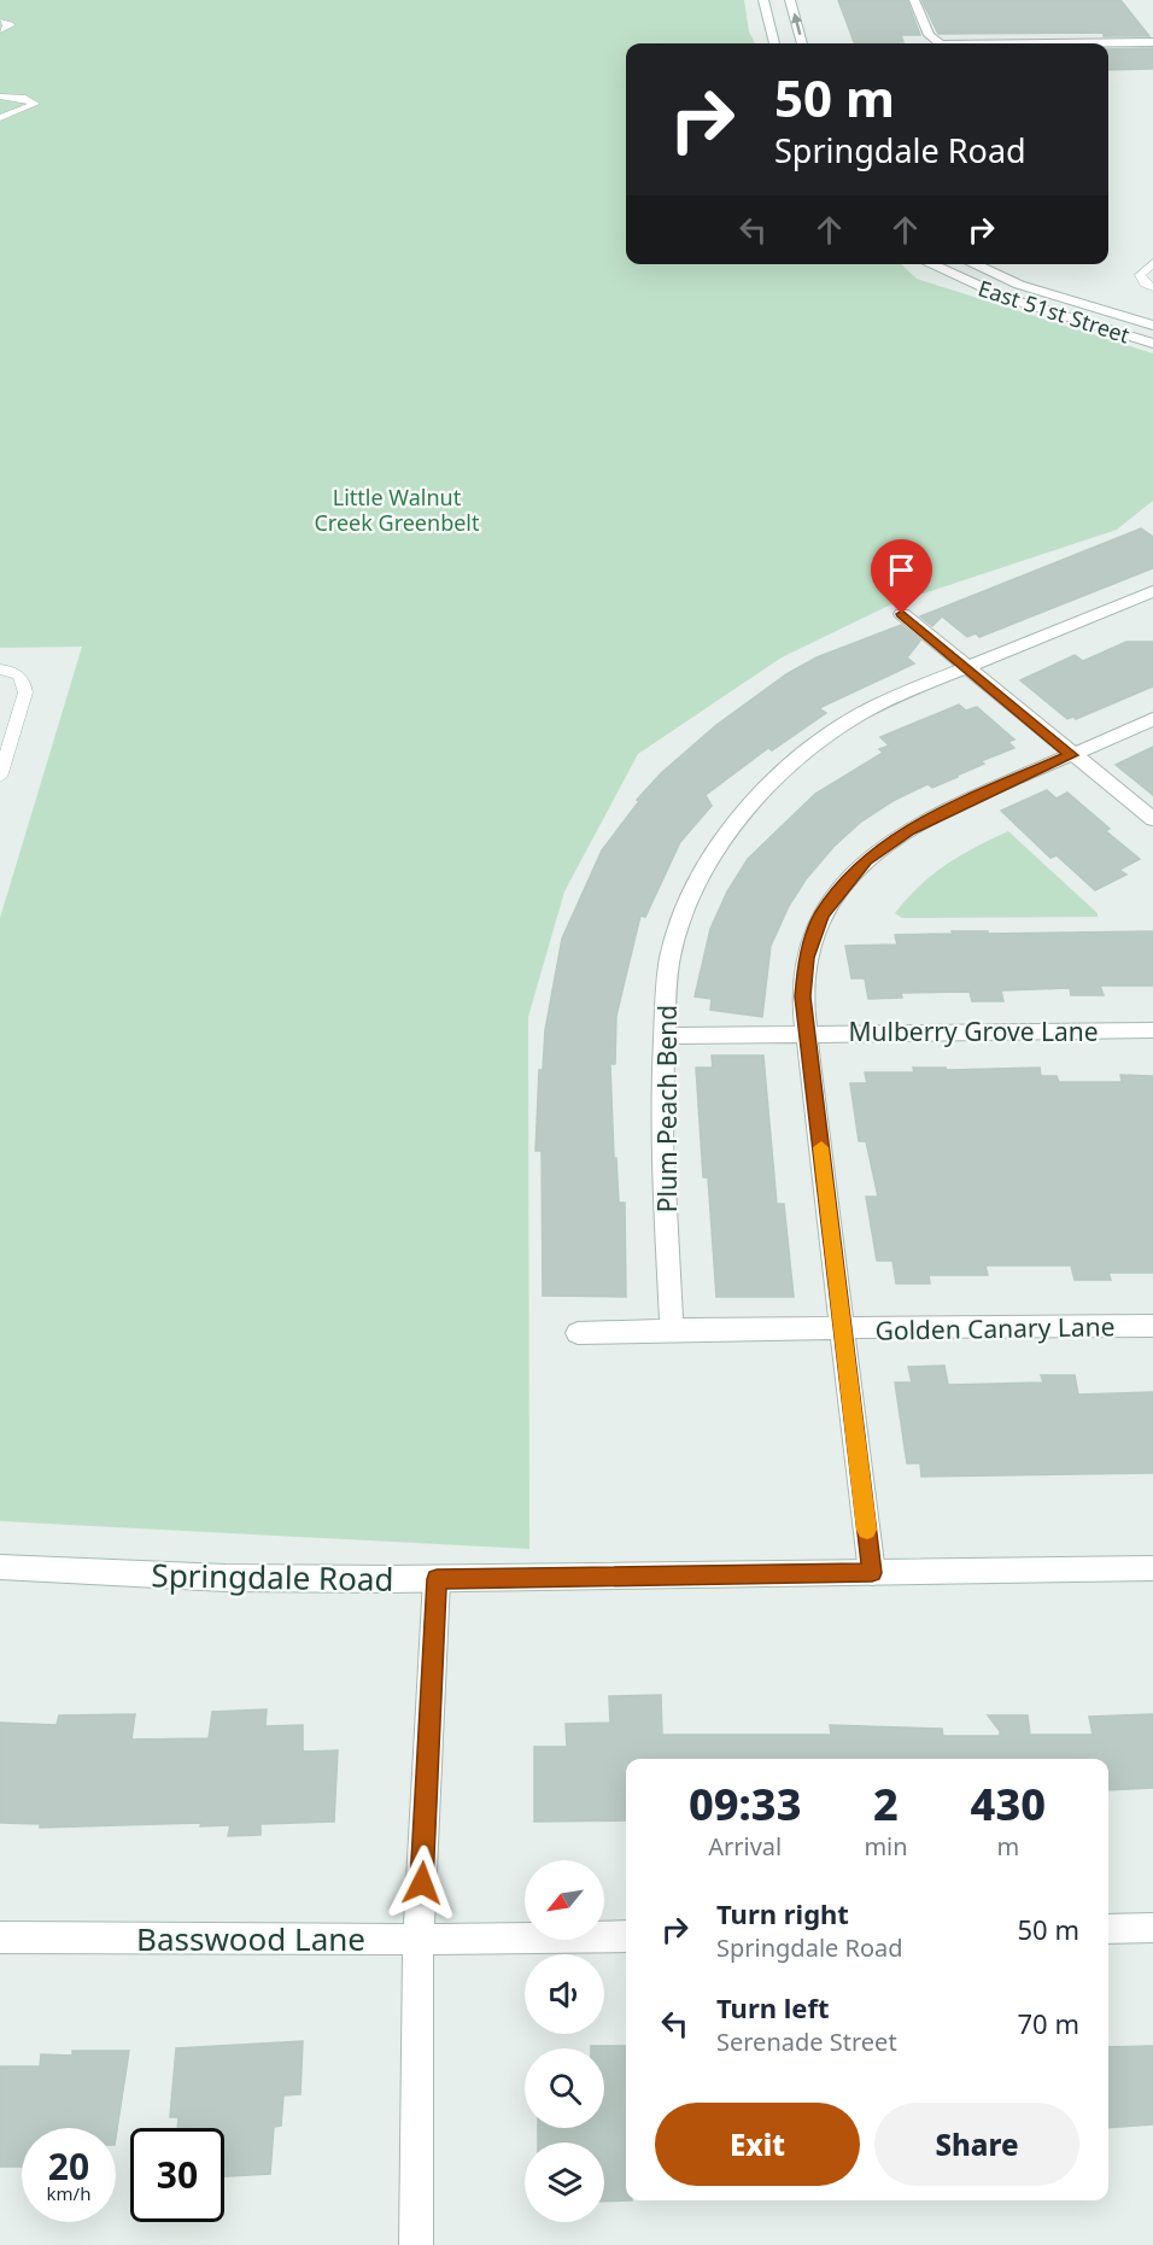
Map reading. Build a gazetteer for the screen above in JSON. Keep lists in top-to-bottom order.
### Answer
{
  "streets": {
    "street": [
      "East 51st Street",
      "Mulberry Grove Lane",
      "Plum Peach Bend",
      "Golden Canary Lane",
      "Springdale Road",
      "Basswood Lane"
    ]
  },
  "crossings": [
    ["Mulberry Grove Lane", "Plum Peach Bend"],
    ["Plum Peach Bend", "Golden Canary Lane"]
  ],
  "parks": ["Little Walnut Creek Greenbelt"],
  "north": "bottom left",
  "page": {
    "turn": ["50 m", "Springdale Road"],
    "eta": [
      "09:33",
      "Arrival",
      "2",
      "min",
      "430",
      "m"
    ],
    "list": [
      {
        "name": "Turn right",
        "note": "Springdale Road",
        "value": "50 m"
      },
      {
        "name": "Turn left",
        "note": "Serenade Street",
        "value": "70 m"
      }
    ],
    "buttons": ["Exit", "Share"],
    "speed": "20 km/h",
    "limit": "30"
  }
}
